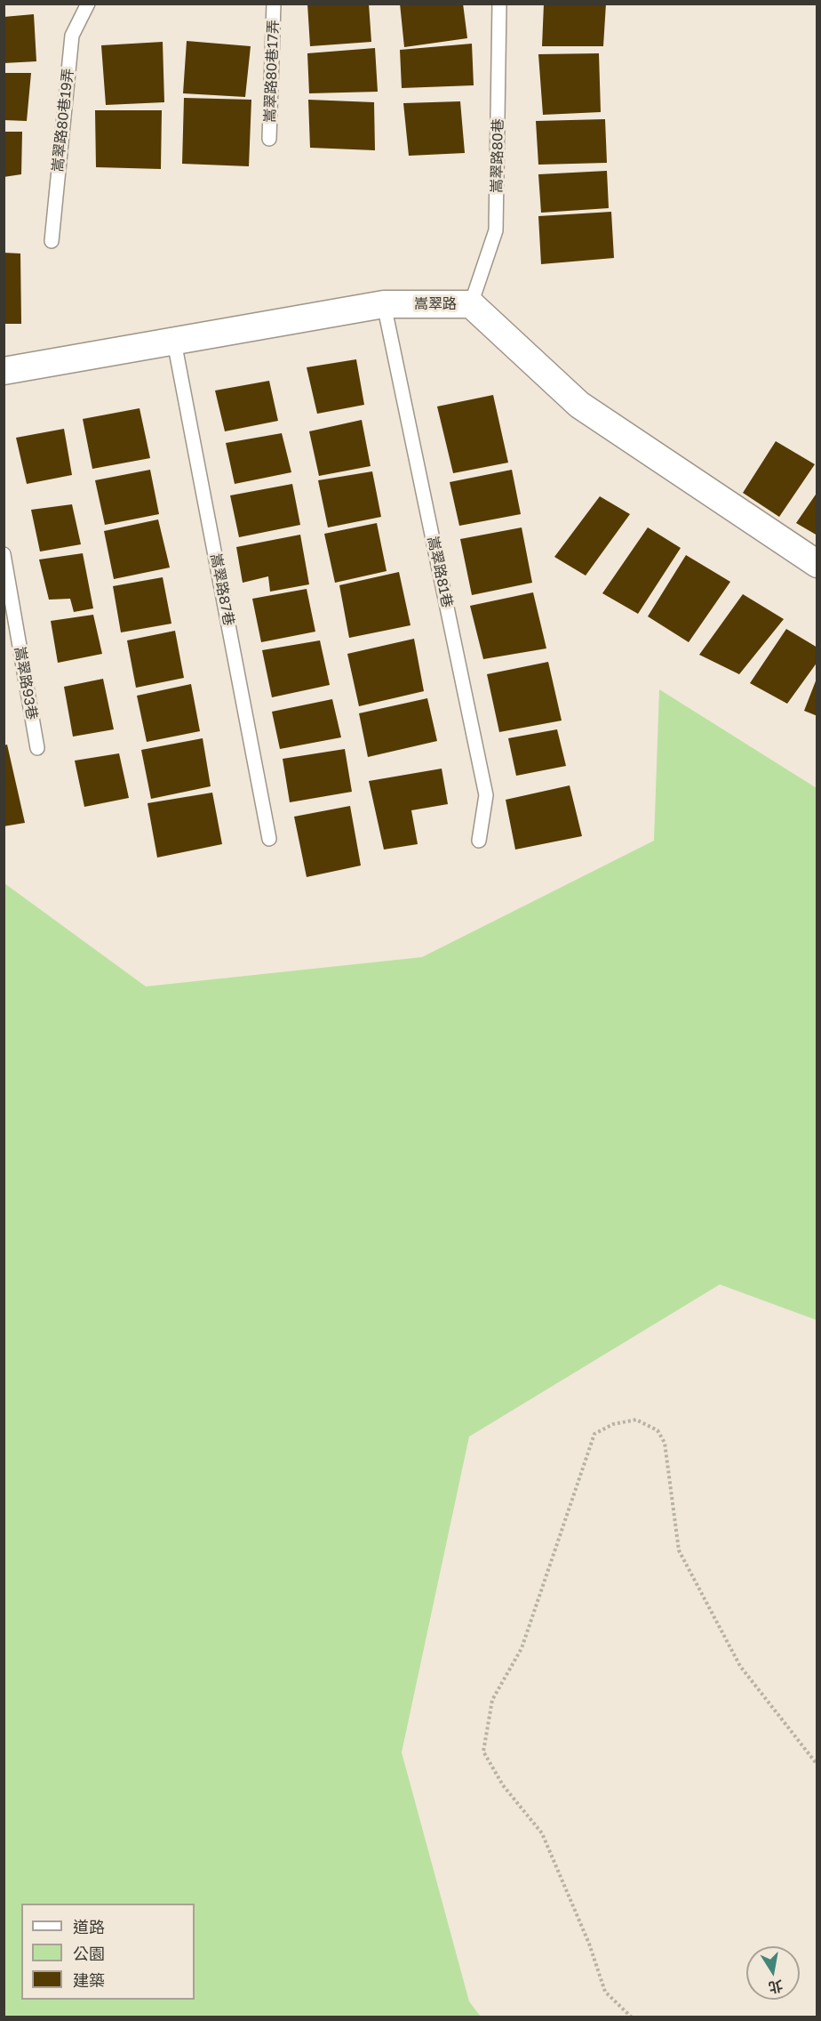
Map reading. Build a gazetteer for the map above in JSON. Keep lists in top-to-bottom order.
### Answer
{
  "streets": {
    "street": ["嵩翠路"],
    "lane": [
      "嵩翠路80巷17弄",
      "嵩翠路80巷19弄",
      "嵩翠路80巷",
      "嵩翠路81巷",
      "嵩翠路87巷",
      "嵩翠路93巷"
    ]
  },
  "crossings": [
    ["嵩翠路80巷", "嵩翠路"],
    ["嵩翠路", "嵩翠路81巷"],
    ["嵩翠路", "嵩翠路87巷"]
  ],
  "legend": ["道路", "公園", "建築"],
  "north": "bottom"
}
